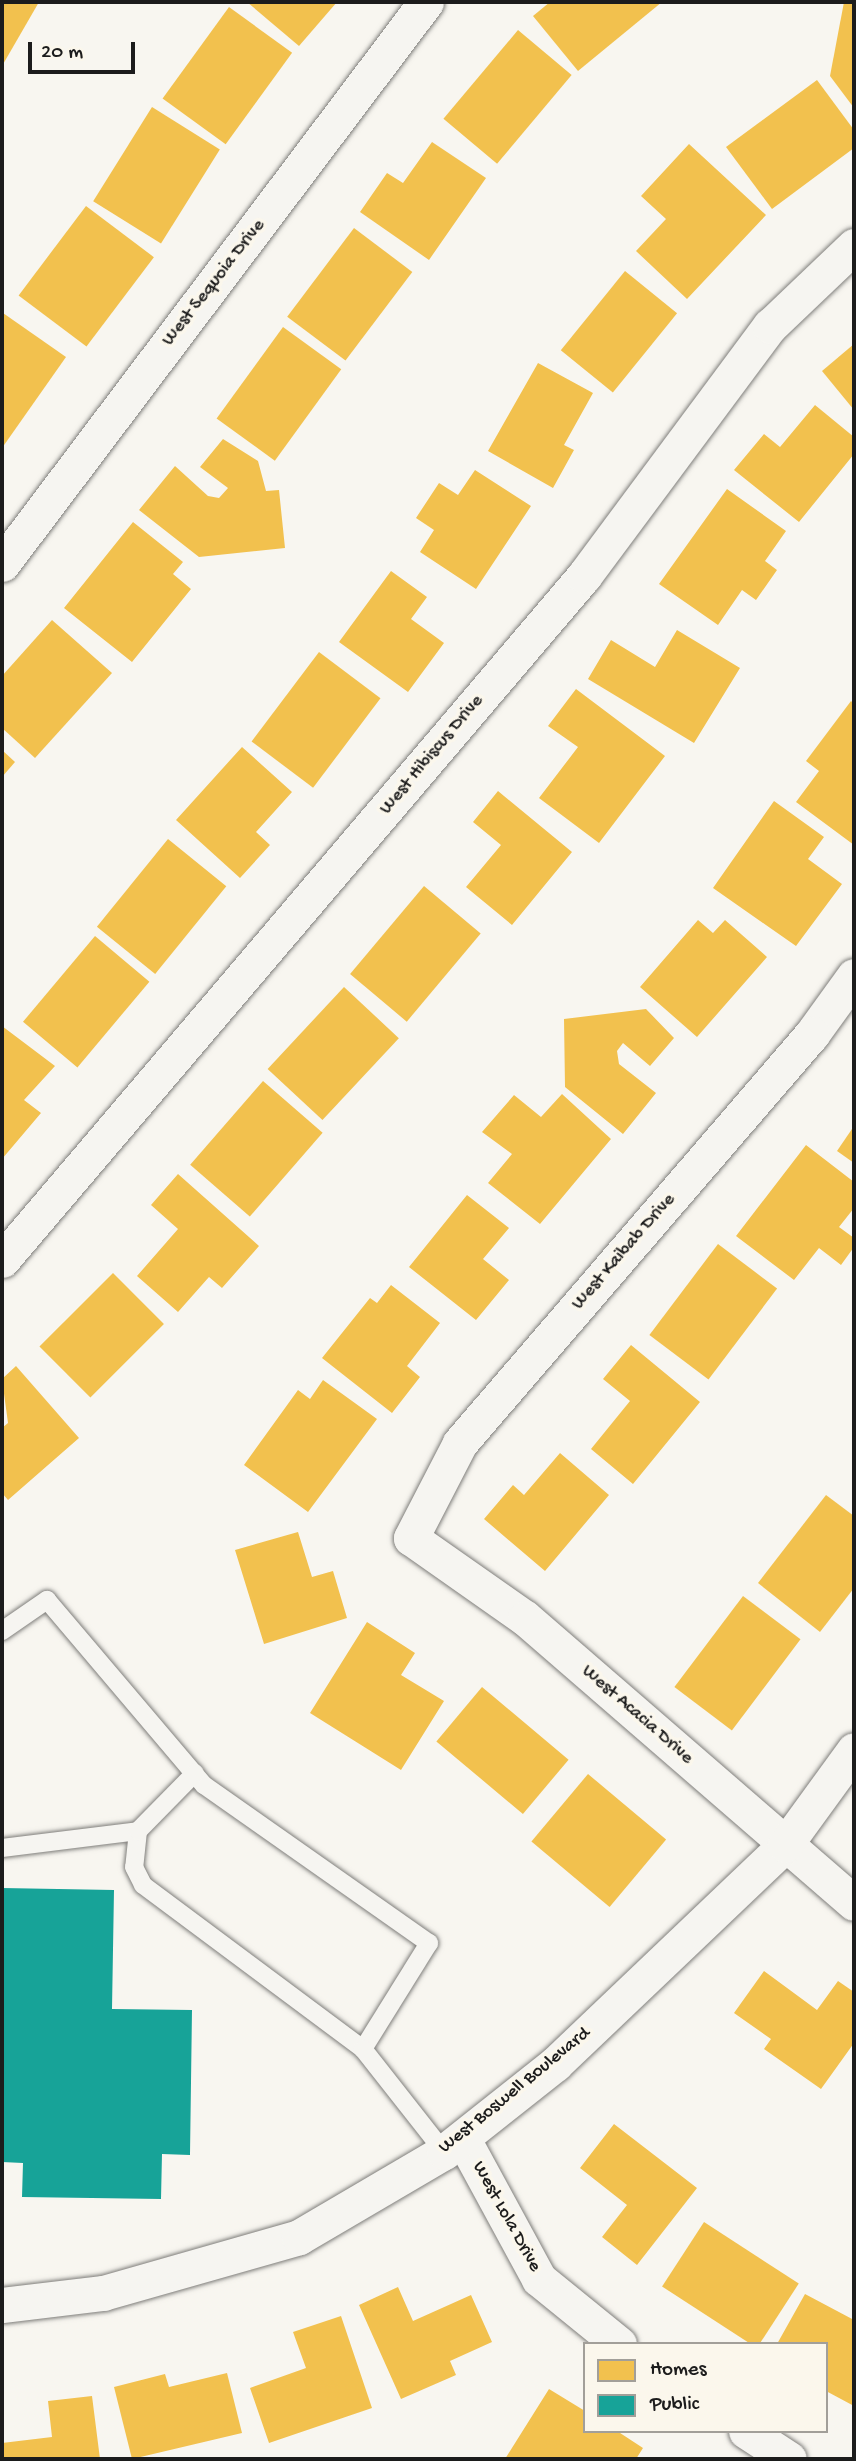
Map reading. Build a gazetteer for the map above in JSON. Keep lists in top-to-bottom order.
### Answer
{
  "streets": {
    "street": [
      "West Sequoia Drive",
      "West Hibiscus Drive",
      "West Kaibab Drive",
      "West Acacia Drive",
      "West Boswell Boulevard",
      "West Lola Drive"
    ]
  },
  "crossings": [
    ["West Kaibab Drive", "West Acacia Drive"],
    ["West Acacia Drive", "West Boswell Boulevard"],
    ["West Boswell Boulevard", "West Lola Drive"]
  ],
  "legend": ["Homes", "Public"],
  "scale_bar": "20 m"
}
